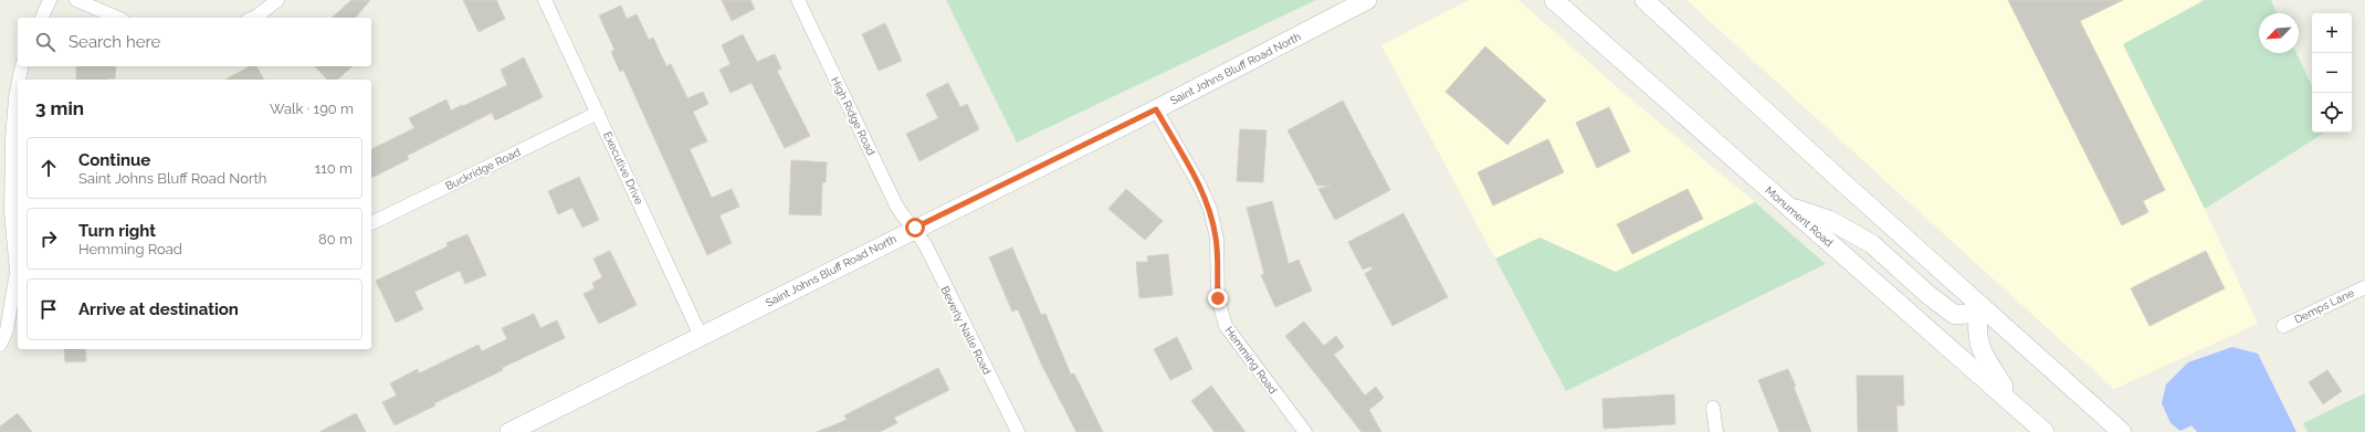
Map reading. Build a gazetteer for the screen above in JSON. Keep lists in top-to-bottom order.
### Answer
{
  "streets": {
    "main road": ["Saint Johns Bluff Road North", "Monument Road"],
    "street": [
      "High Ridge Road",
      "Executive Drive",
      "Buckridge Road",
      "Demps Lane",
      "Beverly Nalle Road",
      "Hemming Road"
    ]
  },
  "crossings": [
    ["Saint Johns Bluff Road North", "High Ridge Road"],
    ["Saint Johns Bluff Road North", "Executive Drive"],
    ["Saint Johns Bluff Road North", "Beverly Nalle Road"],
    ["Saint Johns Bluff Road North", "Hemming Road"],
    ["High Ridge Road", "Beverly Nalle Road"],
    ["Executive Drive", "Buckridge Road"]
  ],
  "north": "bottom left",
  "page": {
    "map_buttons": ["+", "−"],
    "search": "Search here",
    "heading": ["3 min", "Walk · 190 m"],
    "list": [
      ["Continue", "Saint Johns Bluff Road North", "110 m"],
      ["Turn right", "Hemming Road", "80 m"],
      "Arrive at destination"
    ]
  }
}
